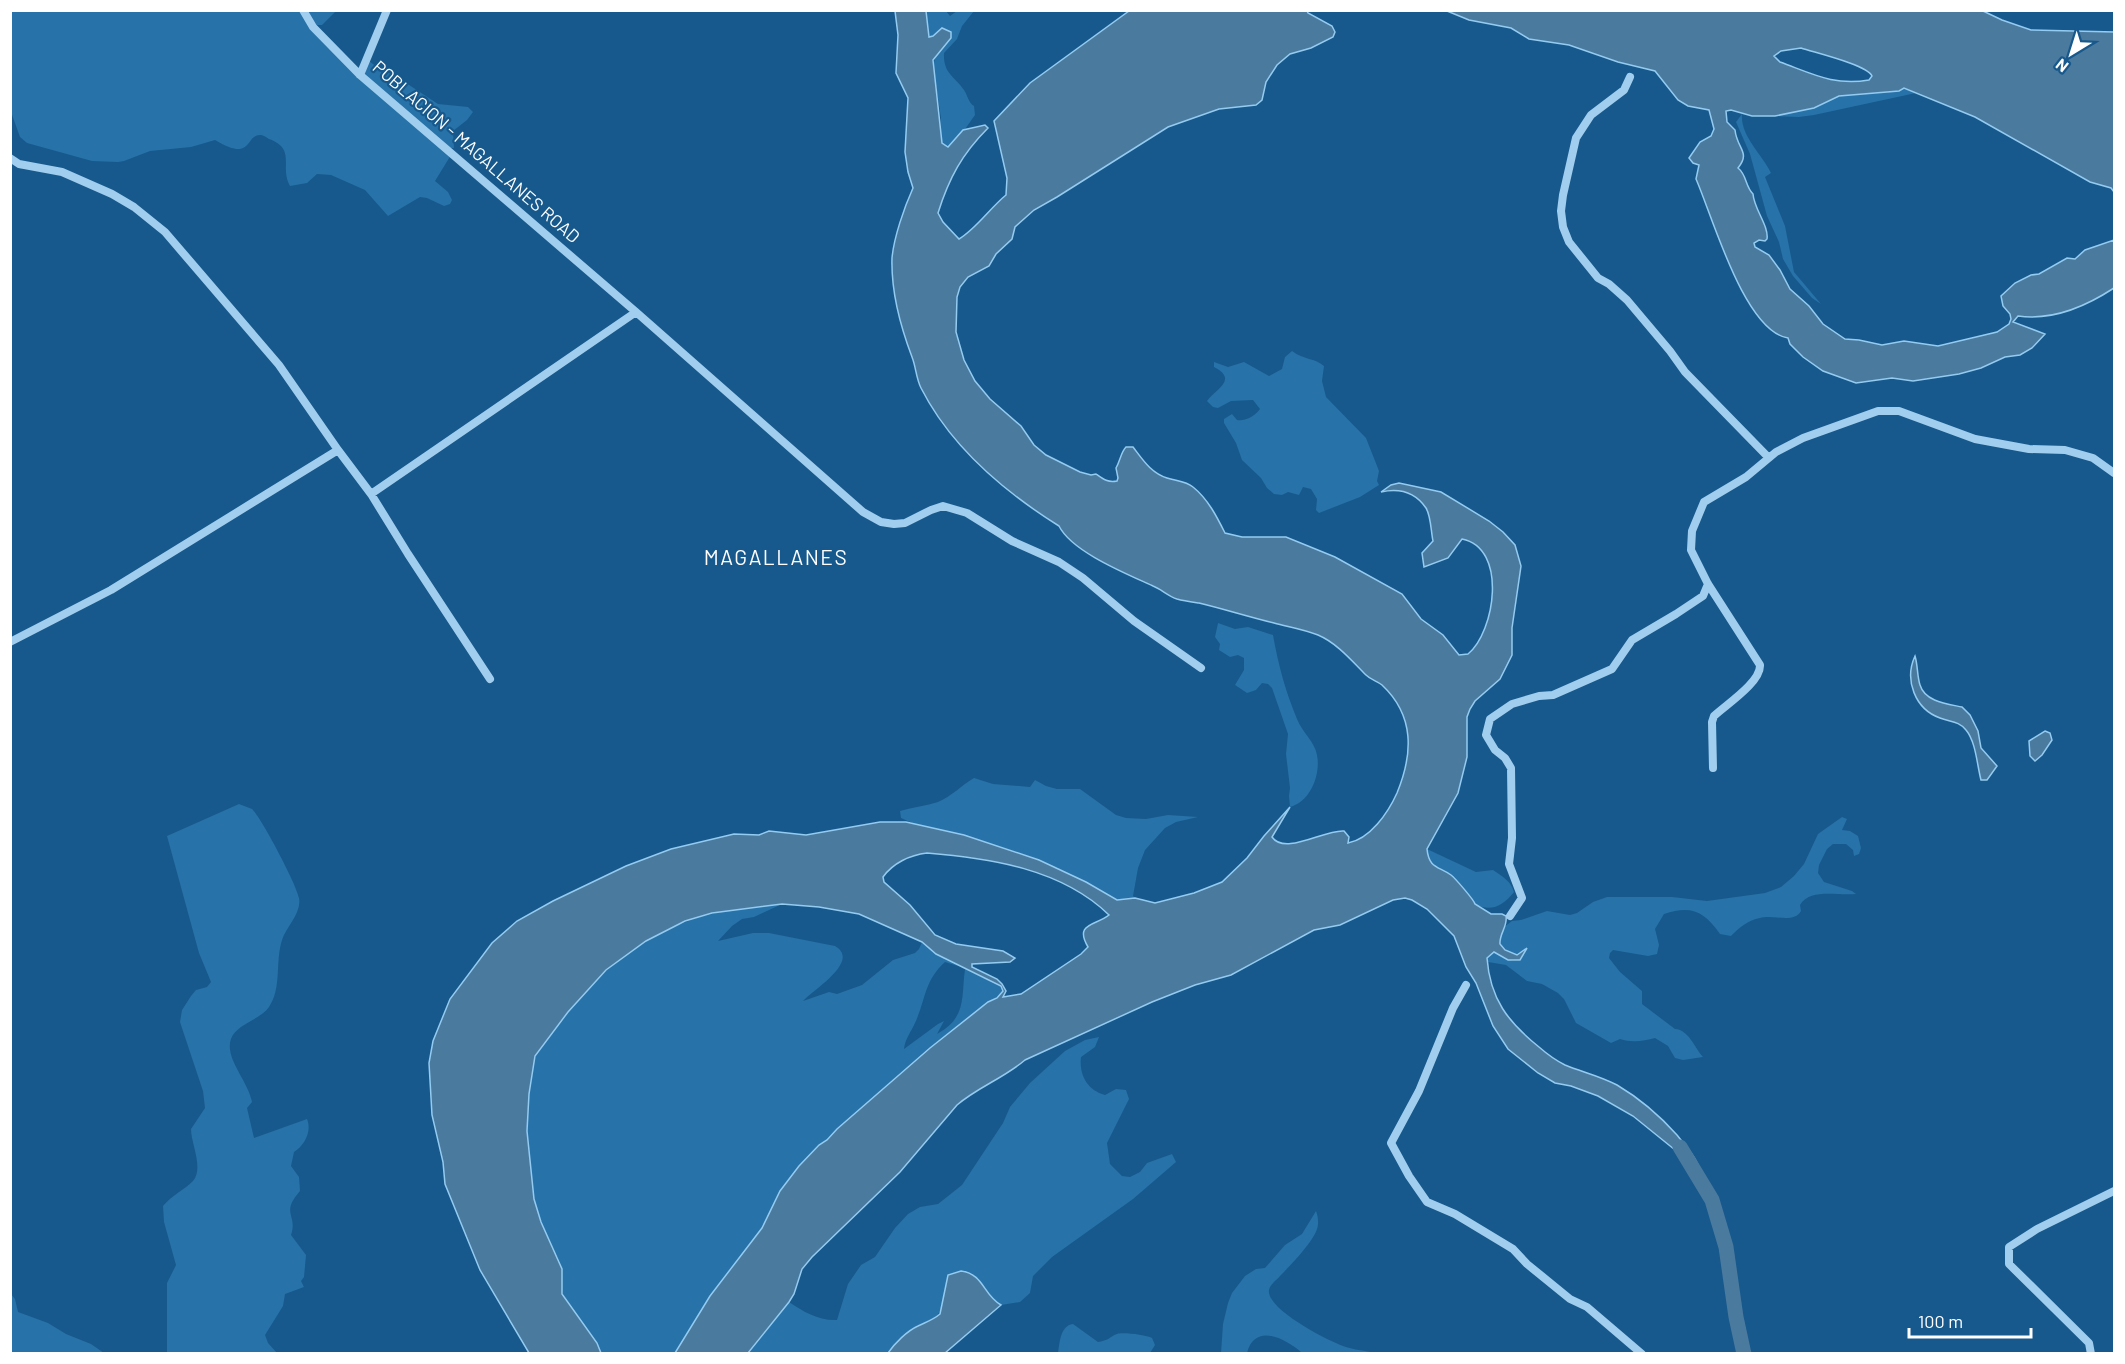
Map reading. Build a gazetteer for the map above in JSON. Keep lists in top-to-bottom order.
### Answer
{
  "streets": {
    "street": ["POBLACION - MAGALLANES ROAD"]
  },
  "districts": ["MAGALLANES"],
  "scale_bar": "100 m",
  "north": "bottom left"
}
